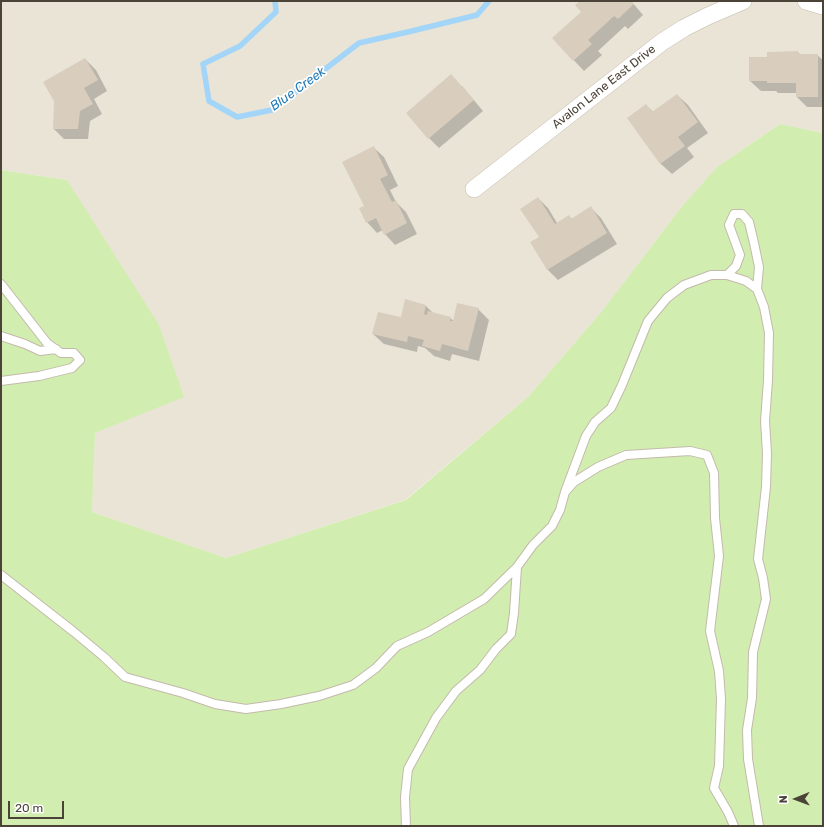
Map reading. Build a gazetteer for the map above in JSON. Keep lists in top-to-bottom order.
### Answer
{
  "streets": {
    "street": ["Avalon Lane East Drive"]
  },
  "water": ["Blue Creek"],
  "scale_bar": "20 m",
  "north": "left"
}
